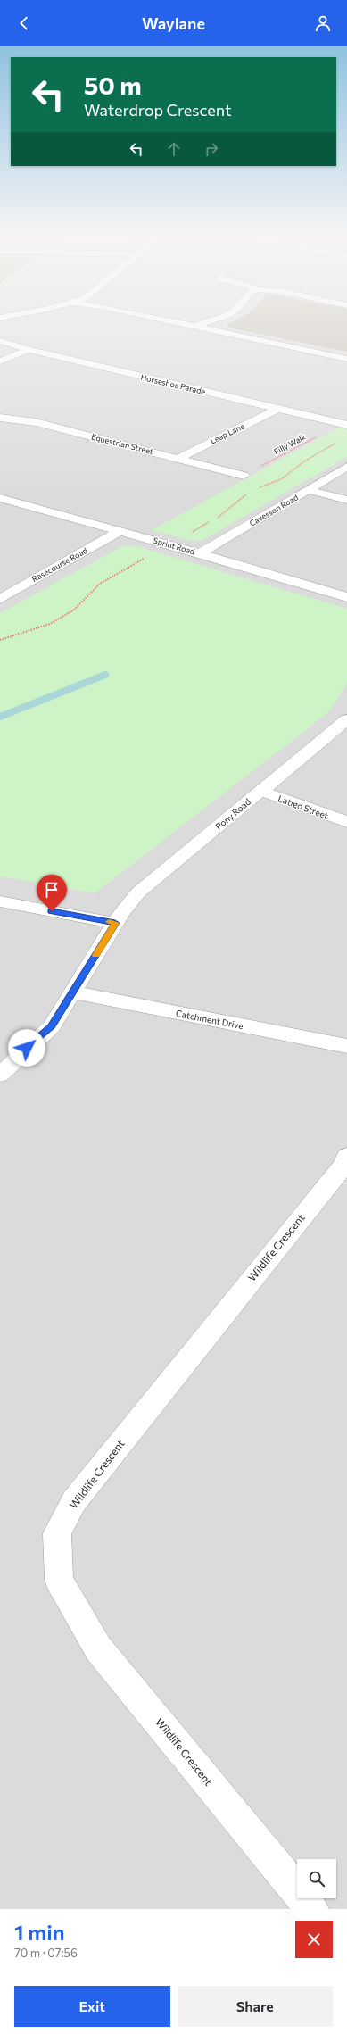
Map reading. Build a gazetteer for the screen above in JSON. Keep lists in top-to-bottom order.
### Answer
{
  "streets": {
    "street": [
      "Horseshoe Parade",
      "Leap Lane",
      "Equestrian Street",
      "Cavesson Road",
      "Sprint Road",
      "Rasecourse Road",
      "Latigo Street",
      "Pony Road",
      "Catchment Drive",
      "Wildlife Crescent"
    ],
    "path": ["Filly Walk"]
  },
  "crossings": [
    ["Horseshoe Parade", "Leap Lane"],
    ["Horseshoe Parade", "Filly Walk"],
    ["Leap Lane", "Equestrian Street"],
    ["Equestrian Street", "Filly Walk"],
    ["Cavesson Road", "Sprint Road"],
    ["Sprint Road", "Rasecourse Road"],
    ["Latigo Street", "Pony Road"],
    ["Pony Road", "Catchment Drive"]
  ],
  "page": {
    "header": "Waylane",
    "turn": ["50 m", "Waterdrop Crescent"],
    "heading": ["1 min", "70 m · 07:56"],
    "buttons": ["Exit", "Share"]
  }
}
